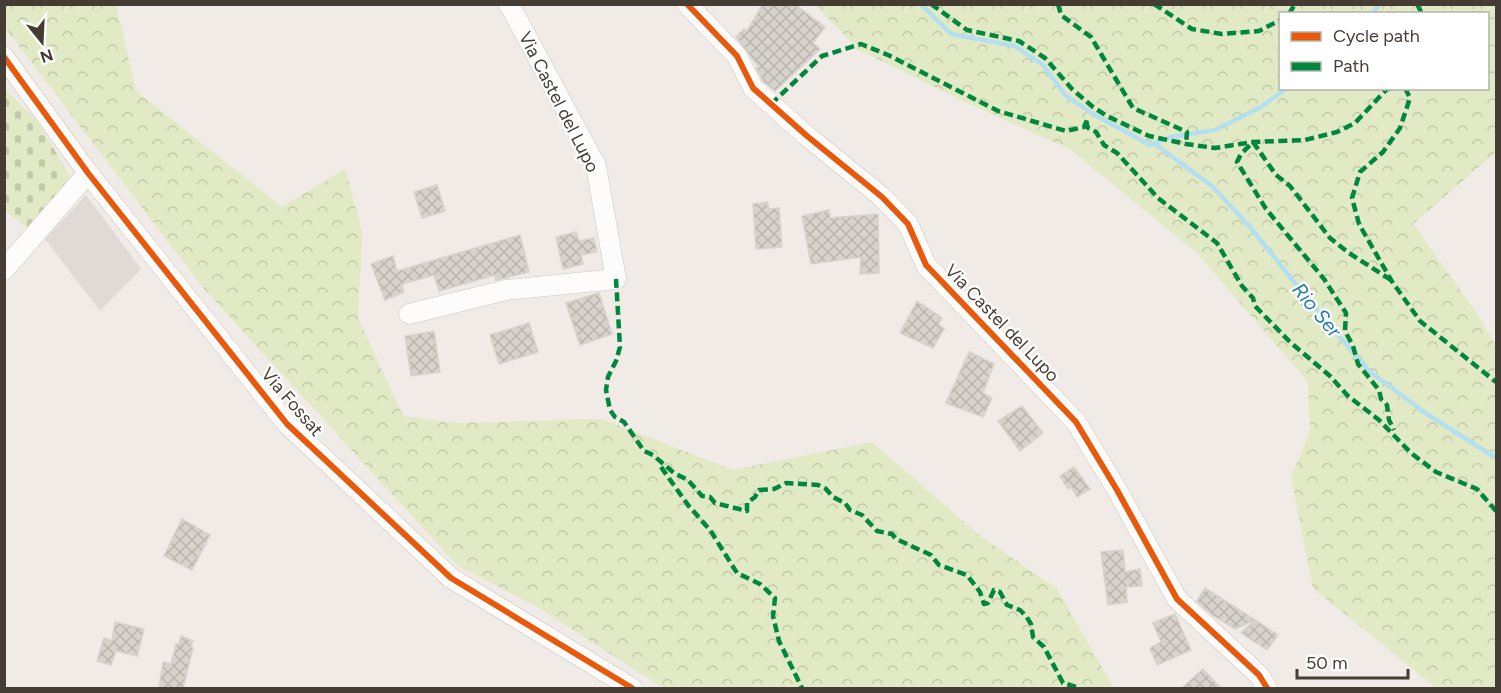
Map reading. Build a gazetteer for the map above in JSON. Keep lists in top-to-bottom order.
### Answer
{
  "streets": {
    "street": ["Via Castel del Lupo", "Via Fossat"]
  },
  "water": ["Rio Ser"],
  "legend": ["Cycle path", "Path"],
  "scale_bar": "50 m",
  "north": "bottom"
}
